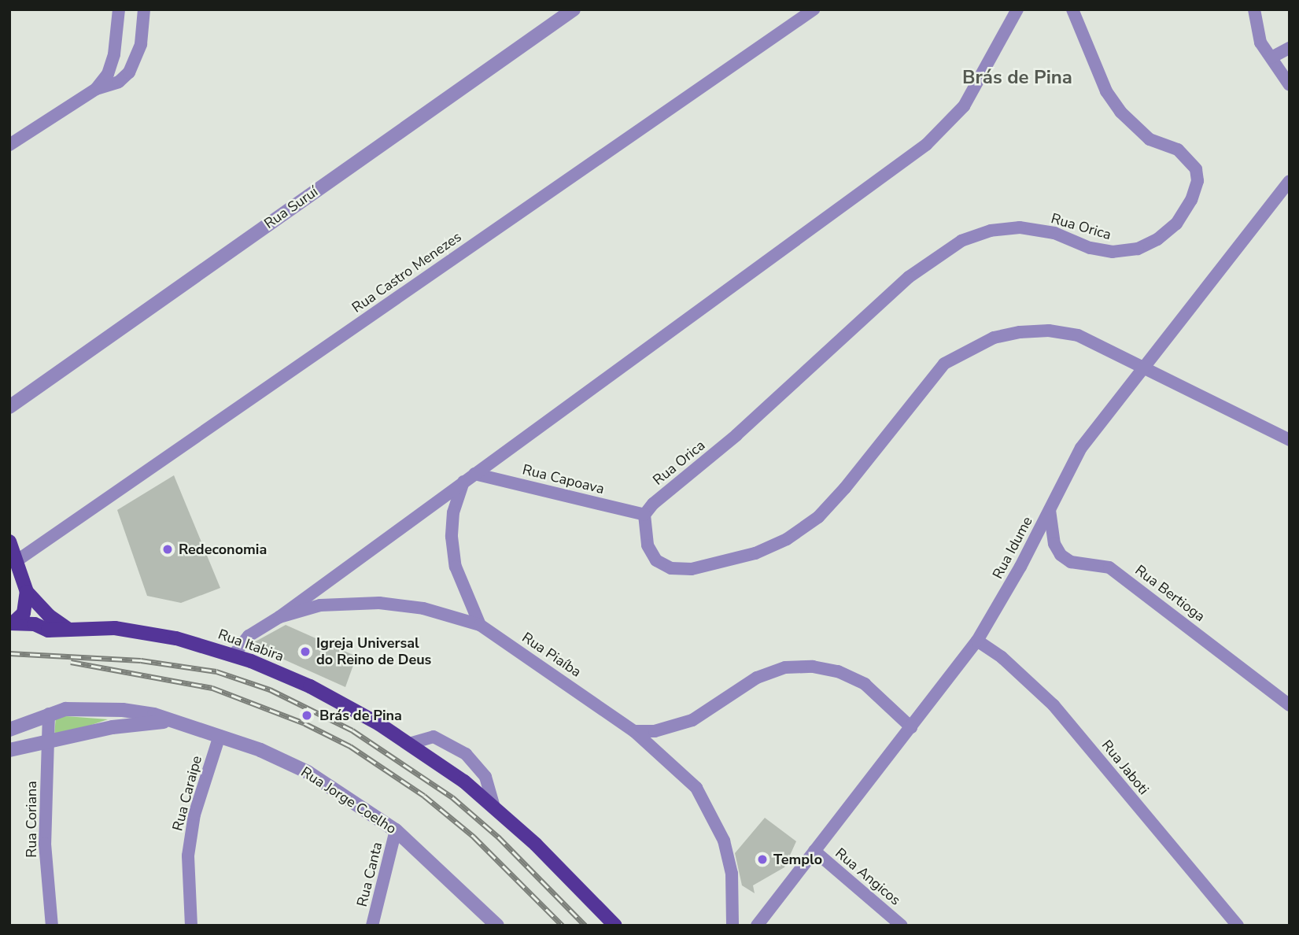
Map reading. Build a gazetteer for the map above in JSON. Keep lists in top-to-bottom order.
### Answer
{
  "streets": {
    "main road": ["Rua Itabira"],
    "street": [
      "Rua Suruí",
      "Rua Orica",
      "Rua Castro Menezes",
      "Rua Capoava",
      "Rua Idume",
      "Rua Bertioga",
      "Rua Piaíba",
      "Rua Jaboti",
      "Rua Caraipe",
      "Rua Jorge Coelho",
      "Rua Coriana",
      "Rua Canta",
      "Rua Angicos"
    ]
  },
  "crossings": [
    ["Rua Orica", "Rua Capoava"],
    ["Rua Idume", "Rua Bertioga"],
    ["Rua Idume", "Rua Jaboti"],
    ["Rua Idume", "Rua Angicos"],
    ["Rua Itabira", "Rua Piaíba"],
    ["Rua Caraipe", "Rua Jorge Coelho"],
    ["Rua Jorge Coelho", "Rua Coriana"],
    ["Rua Jorge Coelho", "Rua Canta"]
  ],
  "districts": ["Brás de Pina"],
  "places": [
    "Redeconomia",
    "Igreja Universal do Reino de Deus",
    "Brás de Pina",
    "Templo"
  ]
}
